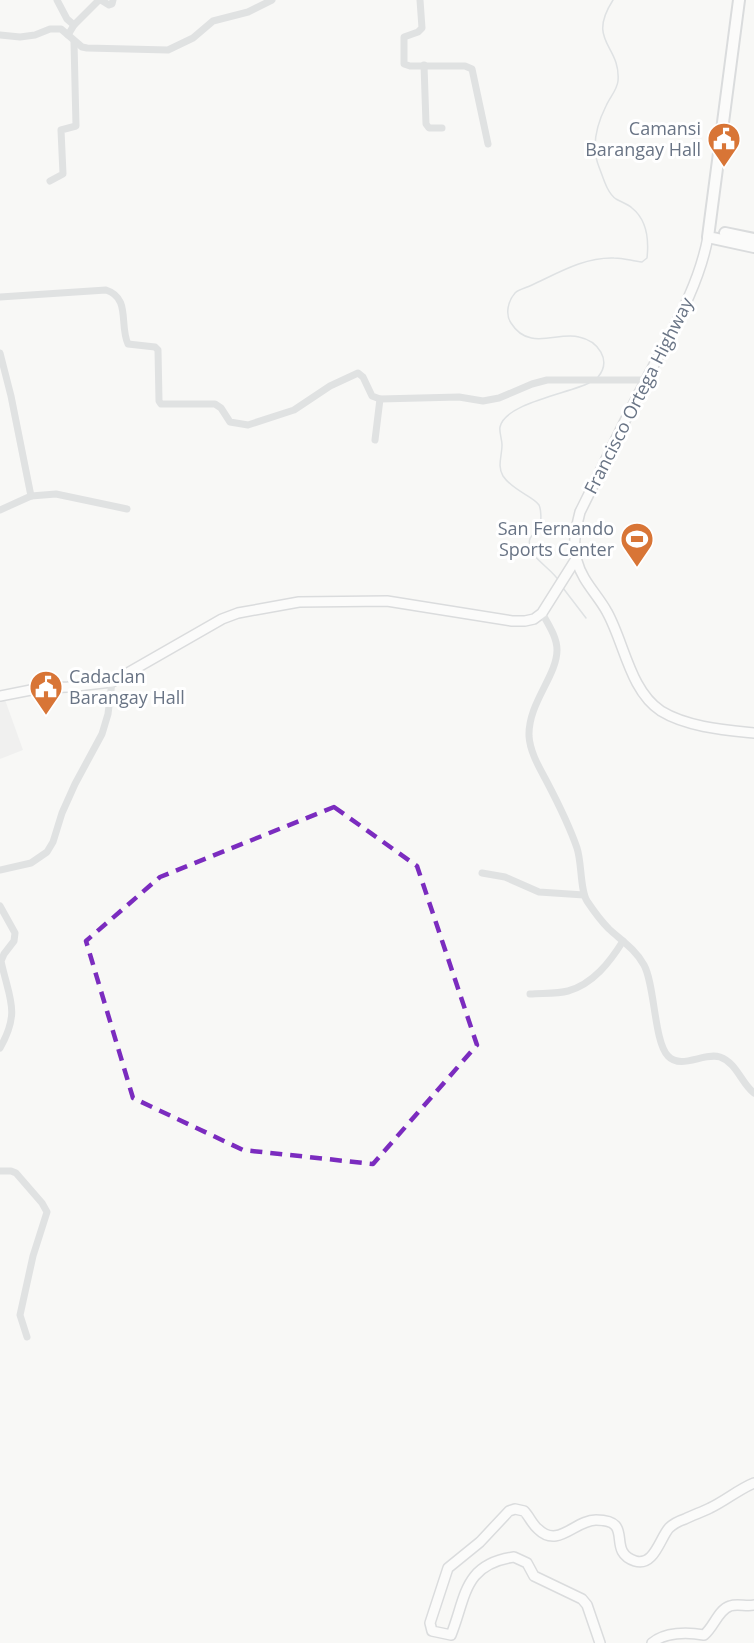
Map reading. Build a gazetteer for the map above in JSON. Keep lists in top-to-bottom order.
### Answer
{
  "streets": {
    "main road": ["Francisco Ortega Highway"]
  },
  "places": {
    "public building": ["Camansi Barangay Hall", "Cadaclan Barangay Hall"],
    "sports": ["San Fernando Sports Center"]
  }
}
